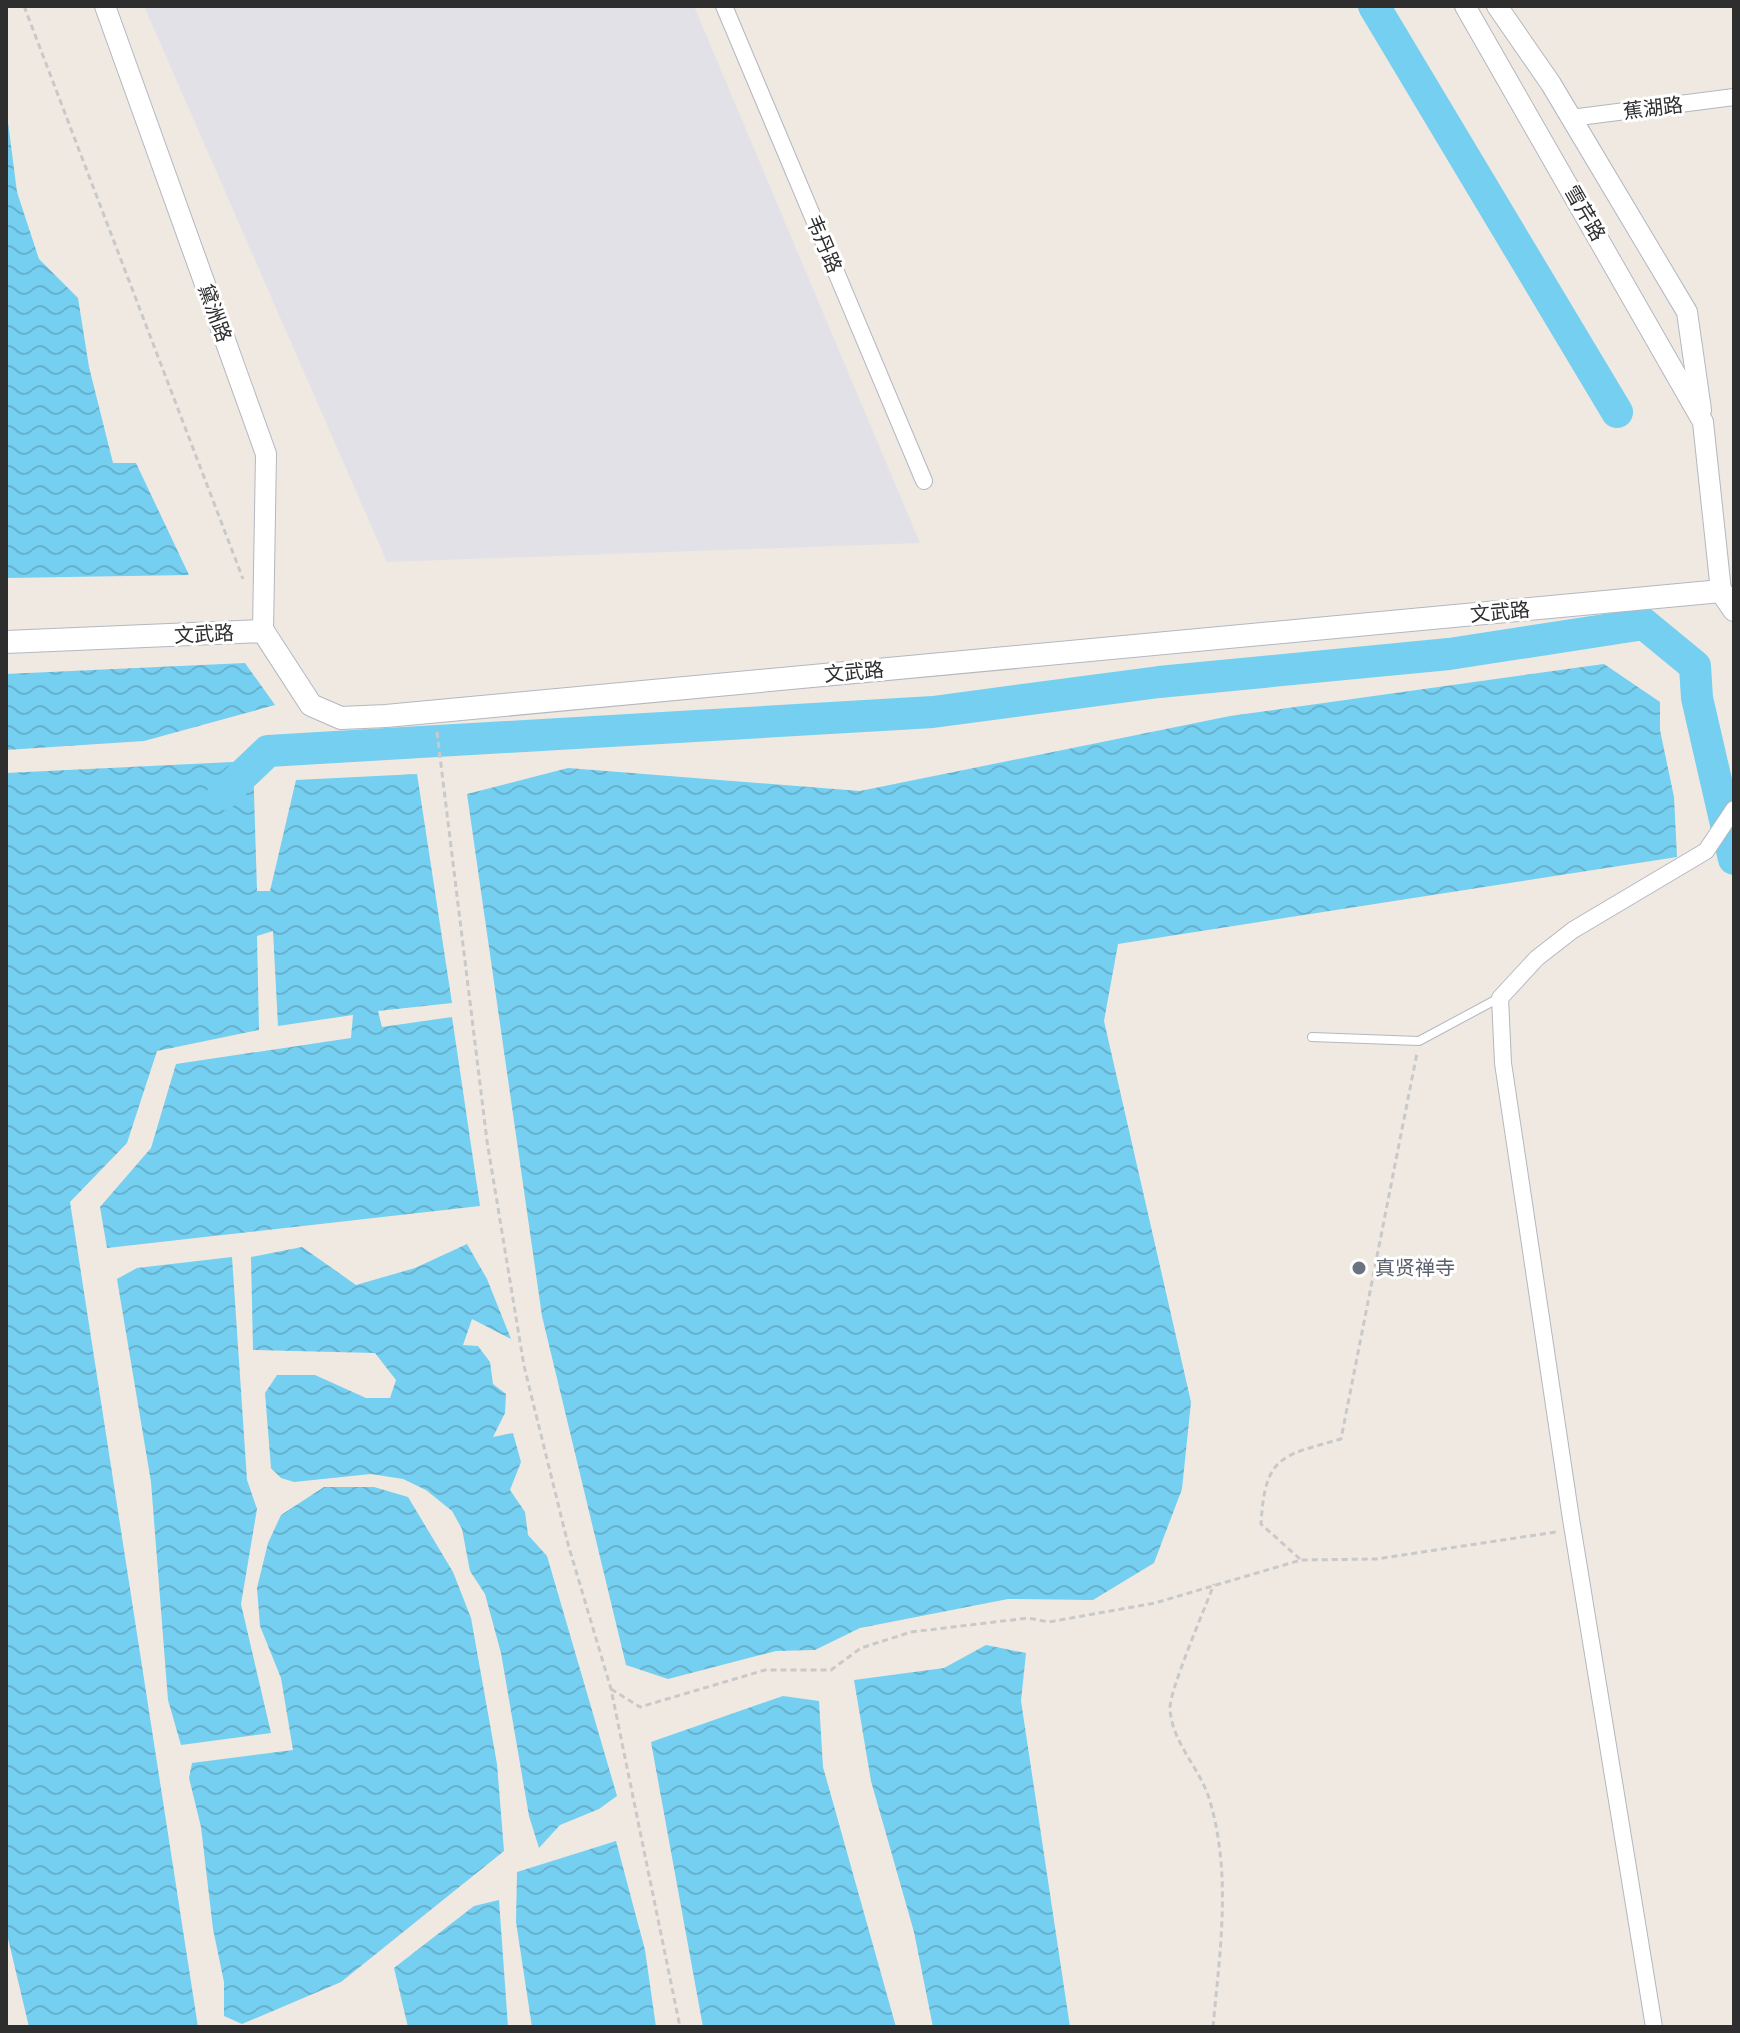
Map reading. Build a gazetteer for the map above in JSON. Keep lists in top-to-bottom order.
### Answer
{
  "streets": {
    "main road": ["文武路"],
    "street": [
      "蕉湖路",
      "雪芹路",
      "韦丹路",
      "黛洲路"
    ]
  },
  "crossings": [
    ["蕉湖路", "雪芹路"],
    ["雪芹路", "文武路"],
    ["黛洲路", "文武路"]
  ],
  "places": ["真贤禅寺"]
}
